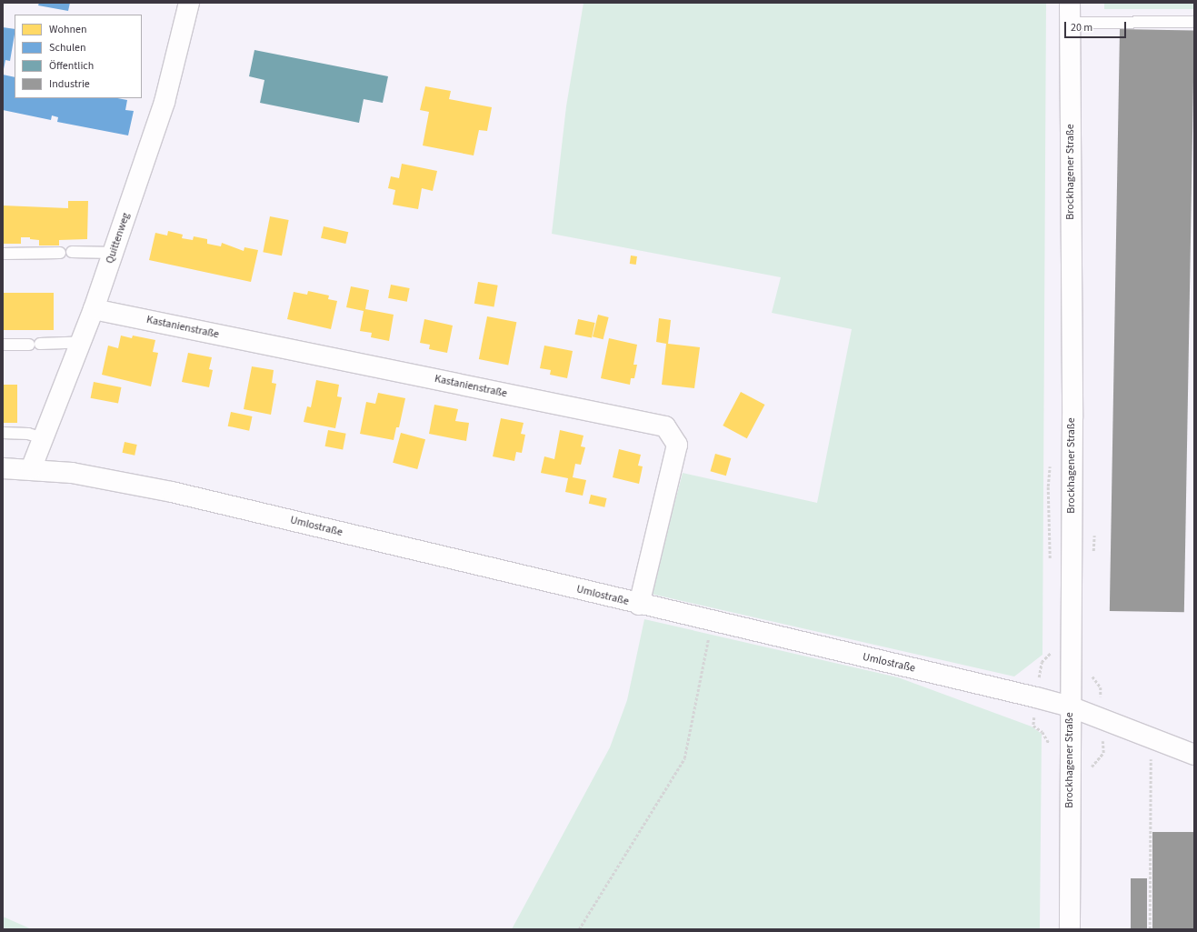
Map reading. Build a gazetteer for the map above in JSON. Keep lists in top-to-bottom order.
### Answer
{
  "streets": {
    "street": [
      "Brockhagener Straße",
      "Quittenweg",
      "Kastanienstraße",
      "Umlostraße"
    ]
  },
  "crossings": [
    ["Brockhagener Straße", "Umlostraße"],
    ["Quittenweg", "Kastanienstraße"],
    ["Quittenweg", "Umlostraße"],
    ["Kastanienstraße", "Umlostraße"]
  ],
  "legend": [
    "Wohnen",
    "Schulen",
    "Öffentlich",
    "Industrie"
  ],
  "scale_bar": "20 m"
}
